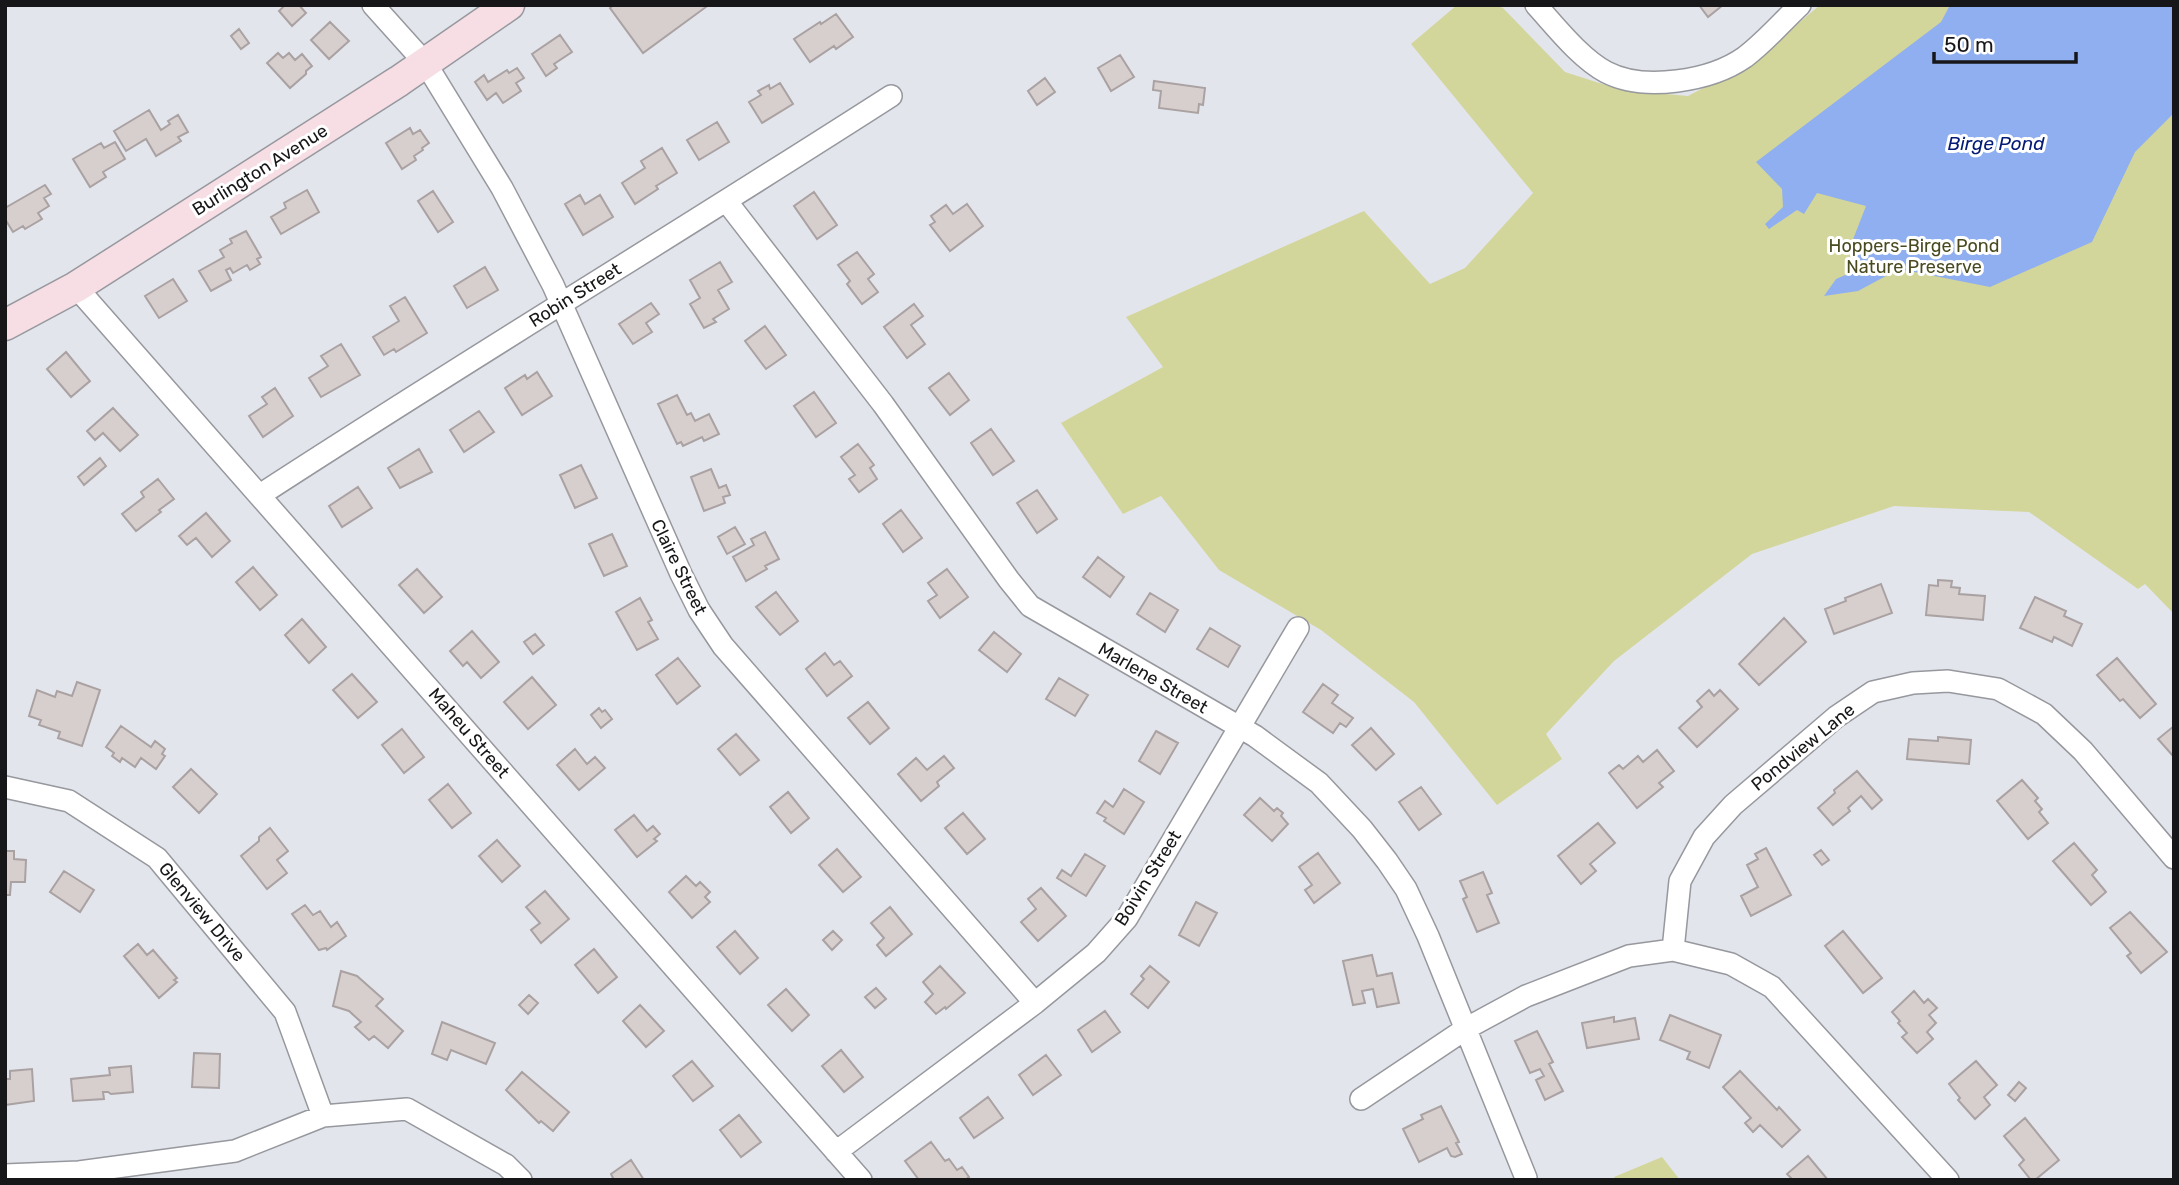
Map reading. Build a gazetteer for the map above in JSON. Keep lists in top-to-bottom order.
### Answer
{
  "streets": {
    "main road": ["Burlington Avenue"],
    "street": [
      "Robin Street",
      "Claire Street",
      "Marlene Street",
      "Maheu Street",
      "Pondview Lane",
      "Boivin Street",
      "Glenview Drive"
    ]
  },
  "crossings": [
    ["Burlington Avenue", "Claire Street"],
    ["Burlington Avenue", "Maheu Street"],
    ["Robin Street", "Claire Street"],
    ["Robin Street", "Marlene Street"],
    ["Robin Street", "Maheu Street"],
    ["Claire Street", "Boivin Street"],
    ["Marlene Street", "Boivin Street"],
    ["Maheu Street", "Boivin Street"]
  ],
  "water": ["Birge Pond"],
  "parks": ["Hoppers-Birge Pond Nature Preserve"],
  "scale_bar": "50 m"
}
